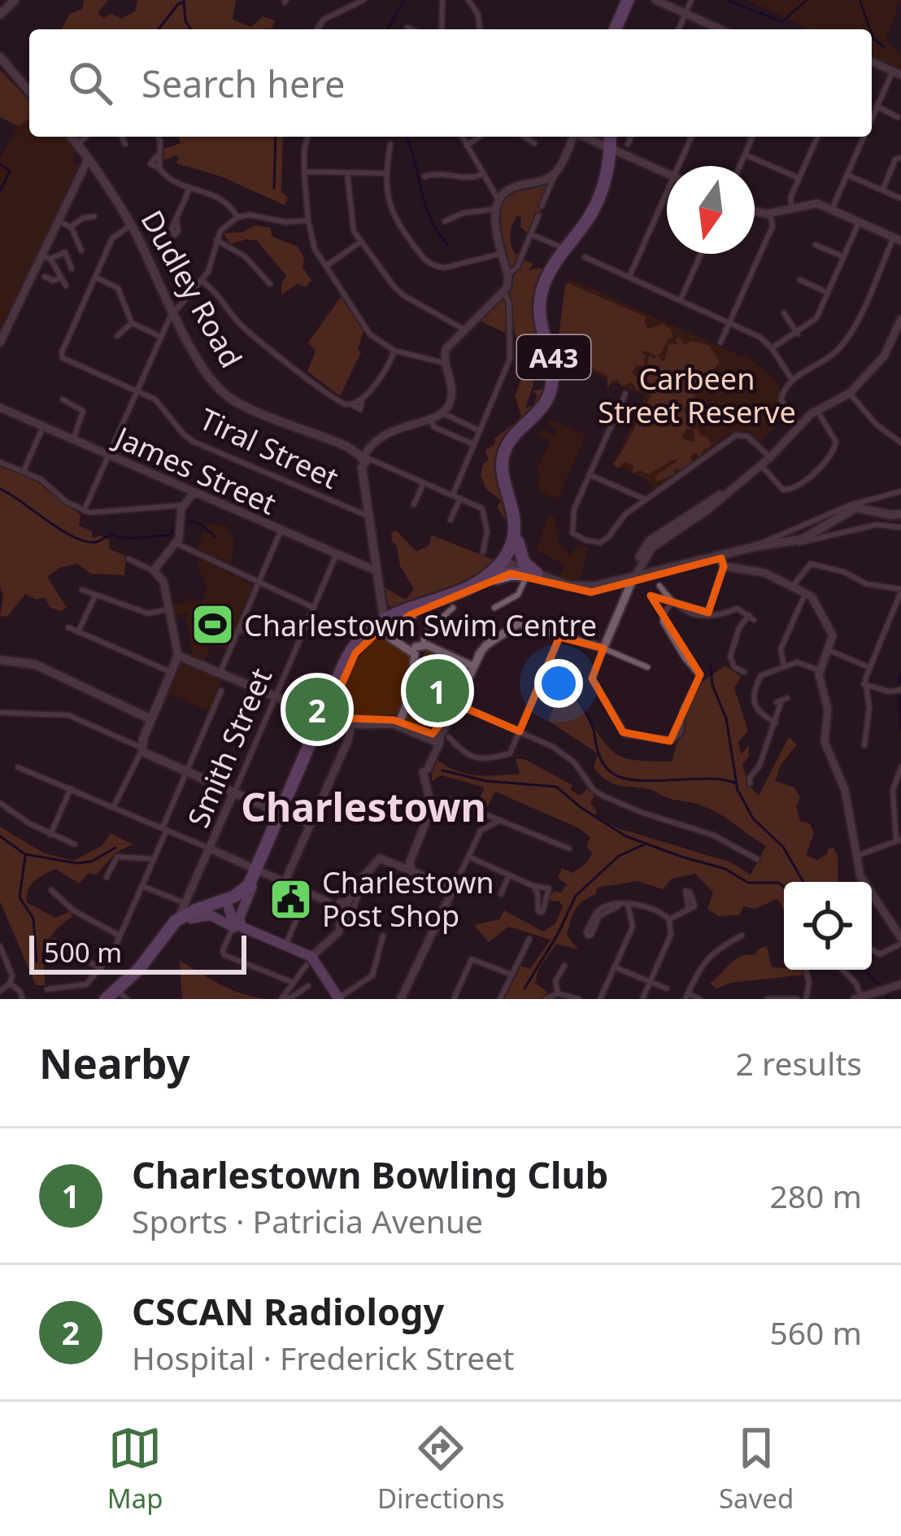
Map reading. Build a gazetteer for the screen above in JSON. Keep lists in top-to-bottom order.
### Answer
{
  "streets": {
    "highway": ["A43"],
    "main road": ["Dudley Road"],
    "street": ["Tiral Street", "James Street", "Smith Street"]
  },
  "crossings": [
    ["A43", "Smith Street"],
    ["James Street", "Smith Street"]
  ],
  "districts": ["Charlestown"],
  "parks": ["Carbeen Street Reserve"],
  "places": {
    "sports": ["Charlestown Swim Centre"],
    "public building": ["Charlestown Post Shop"]
  },
  "scale_bar": "500 m",
  "north": "bottom",
  "page": {
    "search": "Search here",
    "pins": ["1", "2"],
    "scale": "500 m",
    "heading": ["Nearby", "2 results"],
    "list": [
      {
        "mark": "1",
        "name": "Charlestown Bowling Club",
        "note": "Sports · Patricia Avenue",
        "value": "280 m"
      },
      {
        "mark": "2",
        "name": "CSCAN Radiology",
        "note": "Hospital · Frederick Street",
        "value": "560 m"
      }
    ],
    "nav": ["Map", "Directions", "Saved"]
  }
}
